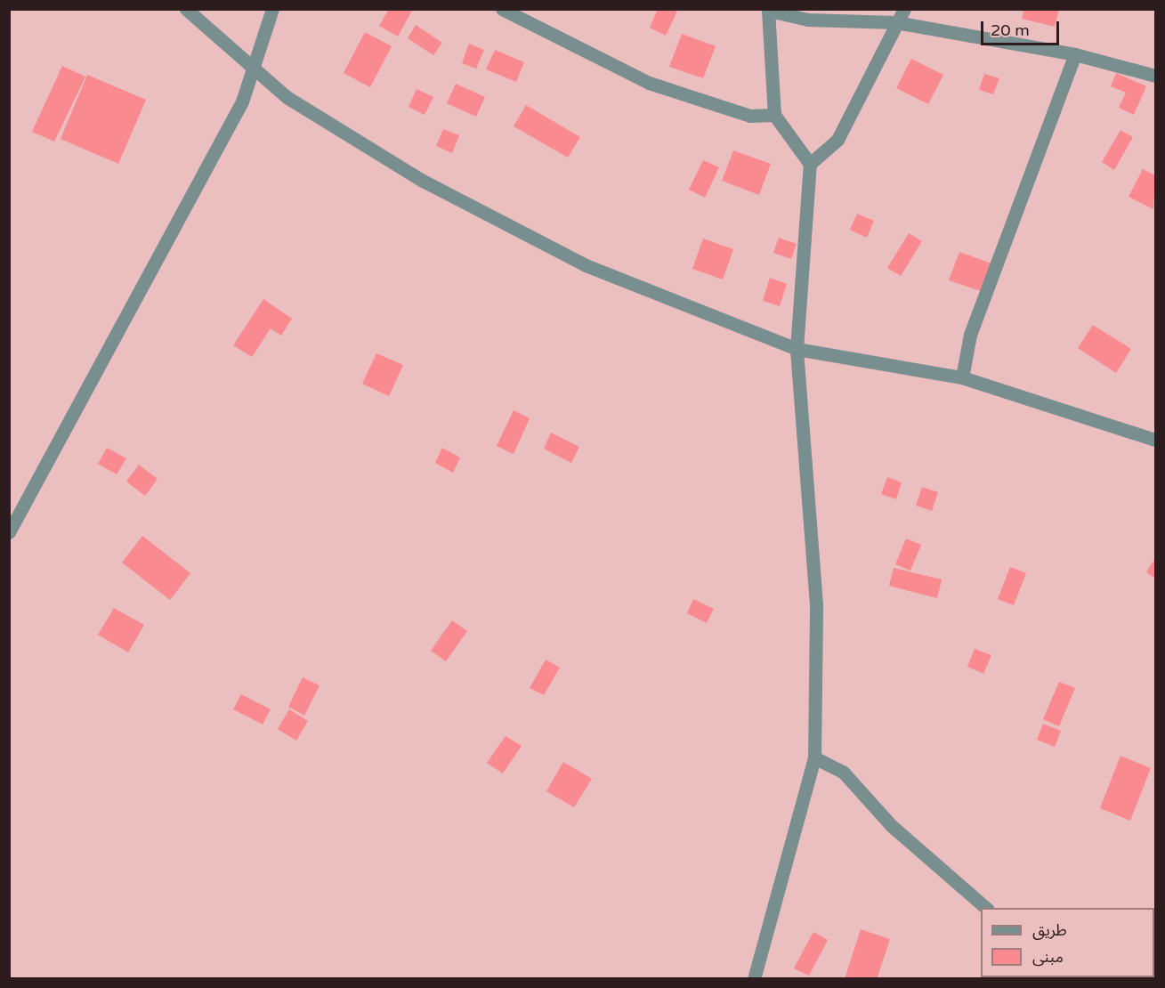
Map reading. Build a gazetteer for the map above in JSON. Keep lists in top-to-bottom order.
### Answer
{
  "legend": ["طريق", "مبنى"],
  "scale_bar": "20 m"
}
